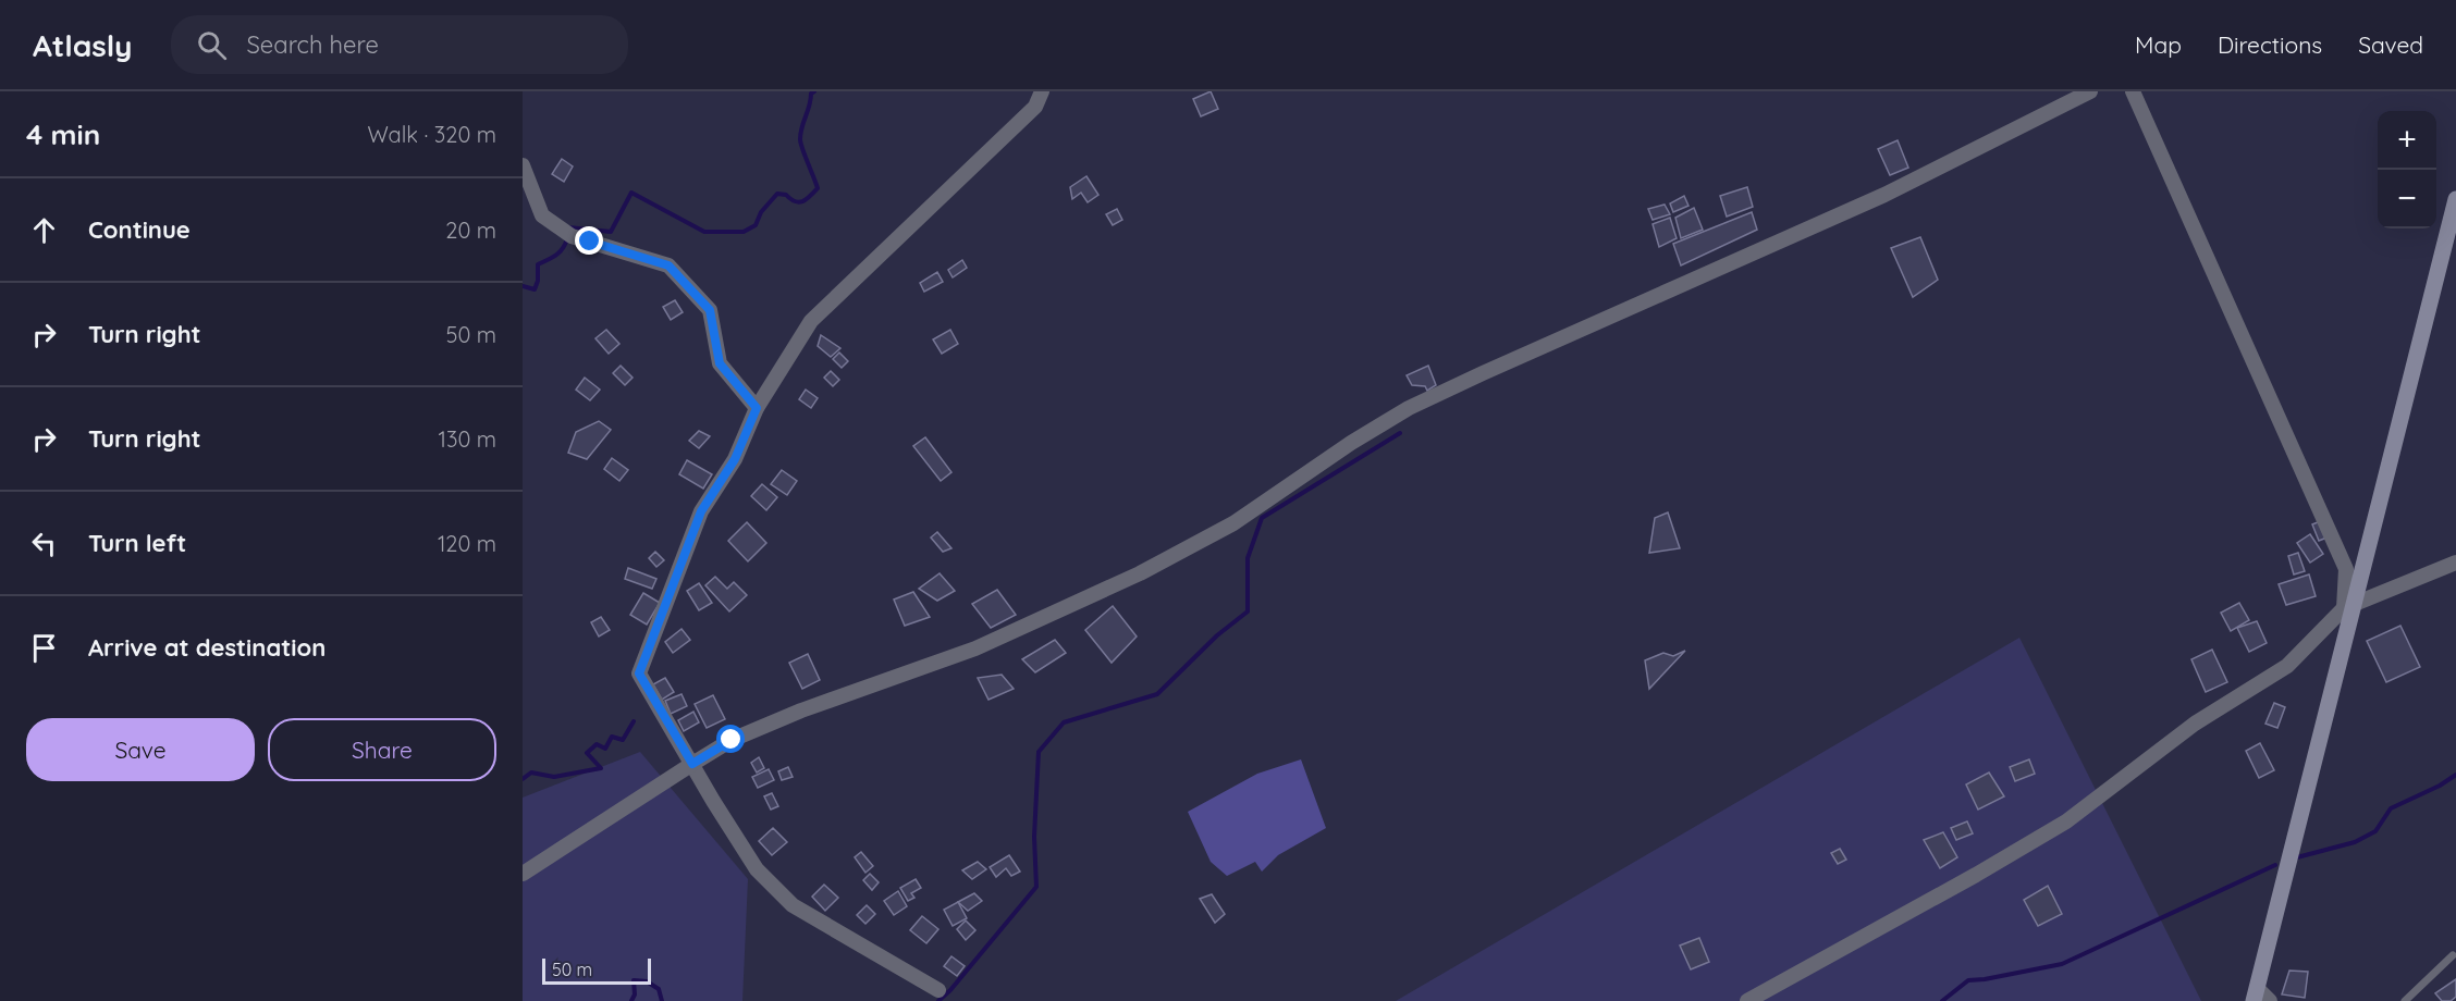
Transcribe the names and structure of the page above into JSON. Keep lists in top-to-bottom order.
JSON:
{
  "scale_bar": "50 m",
  "page": {
    "header": "Atlasly",
    "search": "Search here",
    "nav": ["Map", "Directions", "Saved"],
    "heading": ["4 min", "Walk · 320 m"],
    "map_buttons": ["+", "−"],
    "list": [
      ["Continue", "20 m"],
      ["Turn right", "50 m"],
      ["Turn right", "130 m"],
      ["Turn left", "120 m"],
      "Arrive at destination"
    ],
    "buttons": ["Save", "Share"],
    "scale": "50 m"
  }
}
